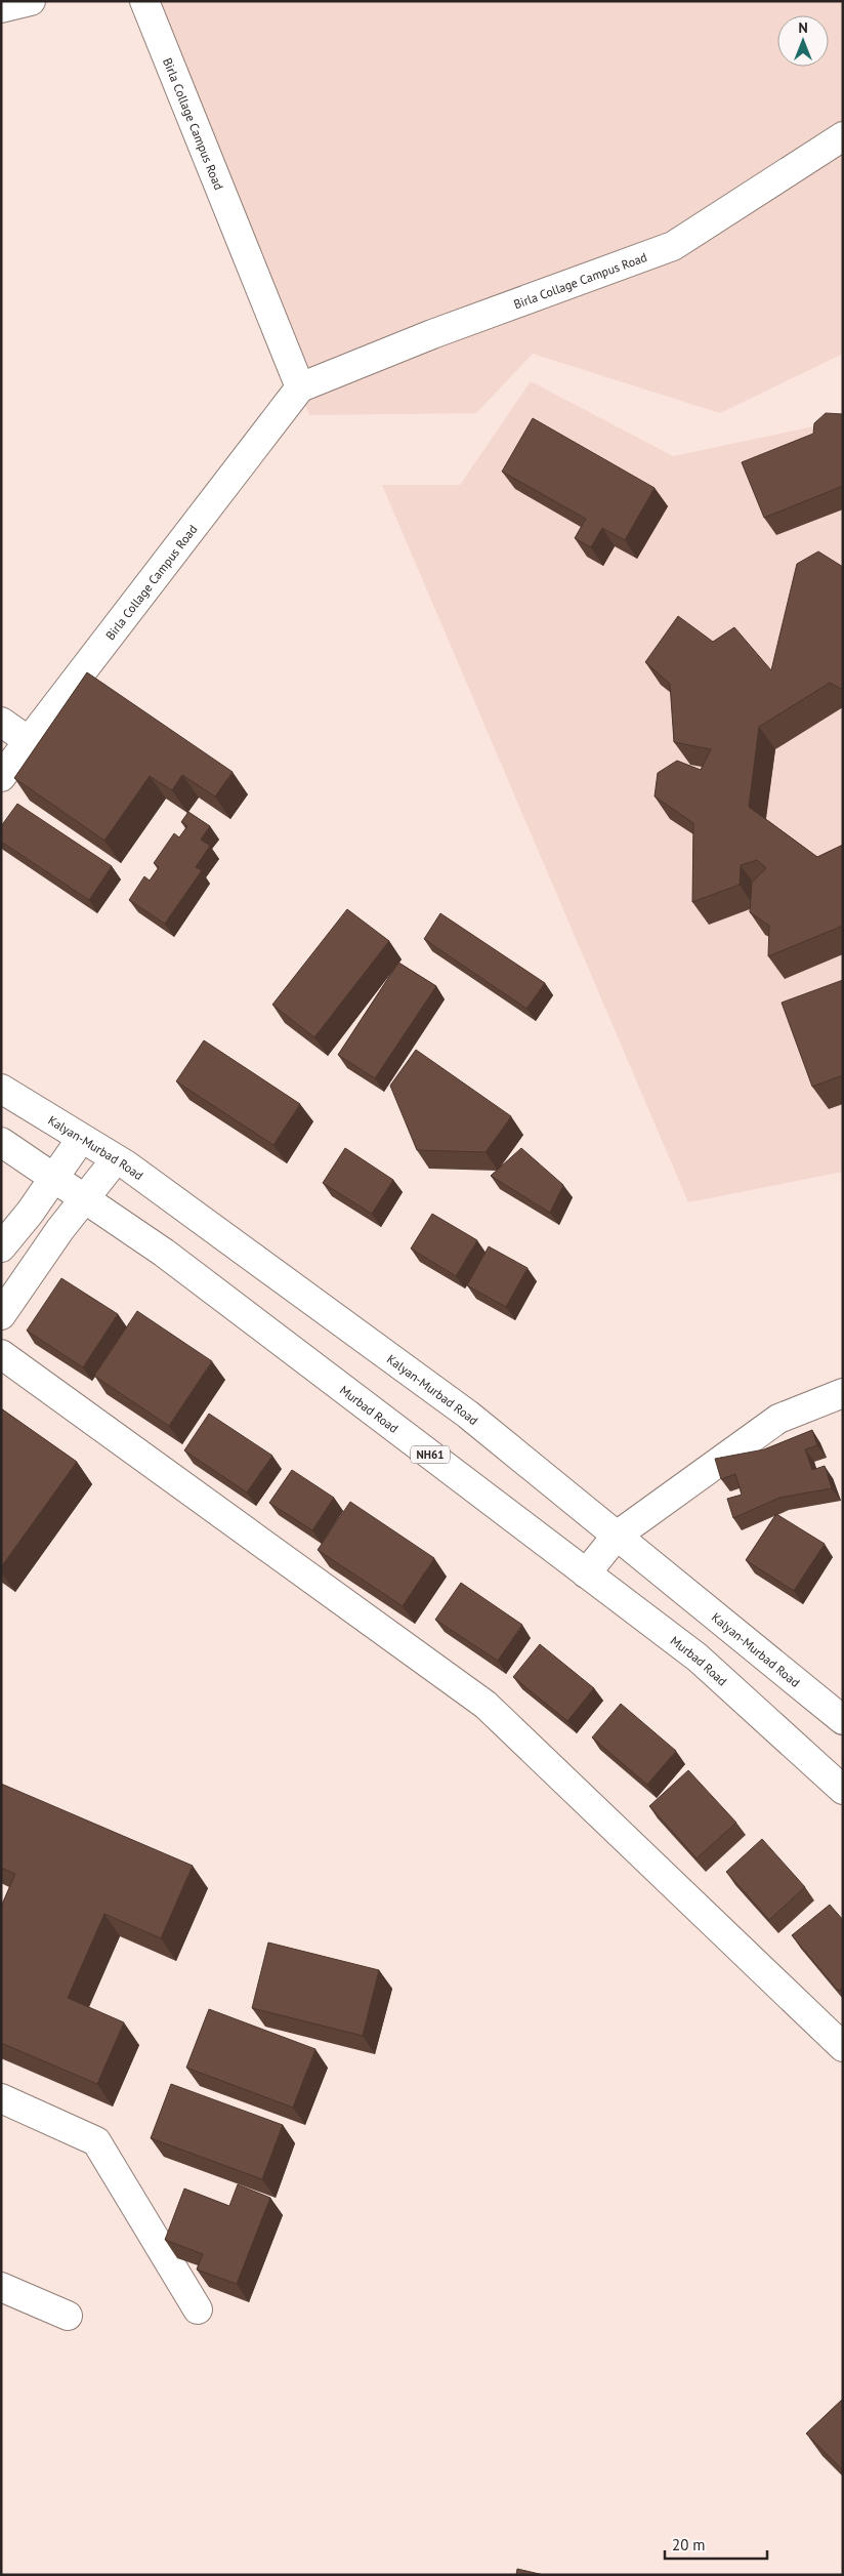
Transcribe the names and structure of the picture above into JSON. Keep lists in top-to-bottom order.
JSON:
{
  "streets": {
    "main road": [
      "Birla Collage Campus Road",
      "Kalyan-Murbad Road",
      "Murbad Road",
      "NH61"
    ]
  },
  "scale_bar": "20 m",
  "north": "top"
}
